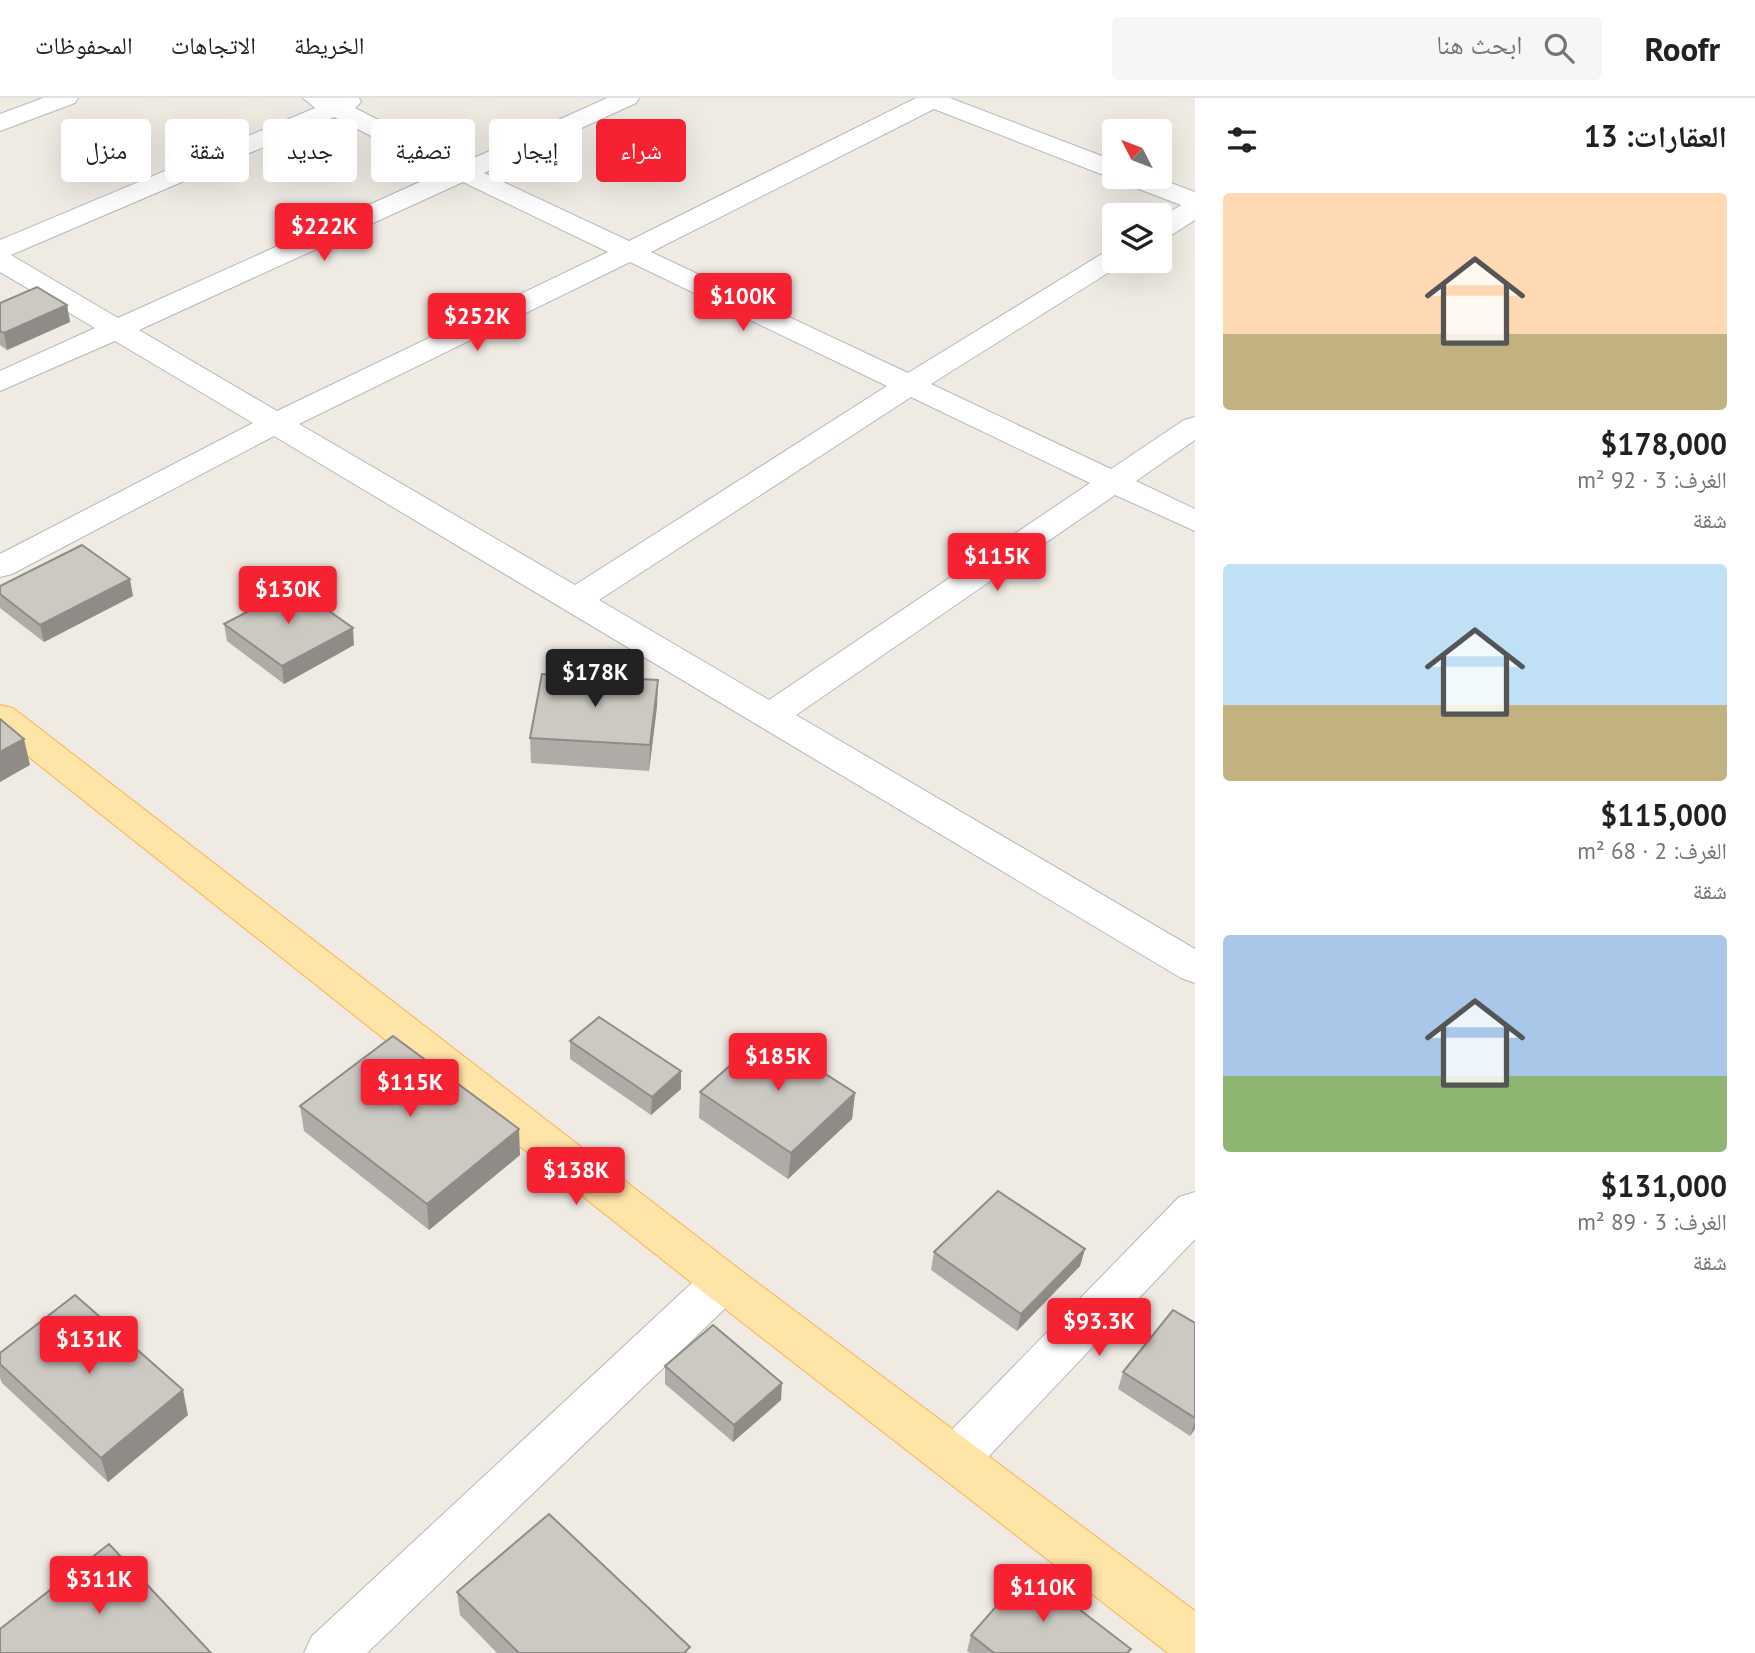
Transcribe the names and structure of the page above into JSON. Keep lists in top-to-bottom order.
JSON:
{
  "north": "top left",
  "page": {
    "header": "Roofr",
    "search": "ابحث هنا",
    "nav": ["الخريطة", "الاتجاهات", "المحفوظات"],
    "heading": "العقارات: 13",
    "chip": [
      "شراء",
      "إيجار",
      "تصفية",
      "جديد",
      "شقة",
      "منزل"
    ],
    "list": [
      {
        "name": "$178,000",
        "note": "الغرف: 3 · 92 m² · شقة"
      },
      {
        "name": "$115,000",
        "note": "الغرف: 2 · 68 m² · شقة"
      },
      {
        "name": "$131,000",
        "note": "الغرف: 3 · 89 m² · شقة"
      }
    ],
    "price": [
      "$222K",
      "$100K",
      "$252K",
      "$115K",
      "$130K",
      "$178K",
      "$185K",
      "$115K",
      "$138K",
      "$93.3K",
      "$131K",
      "$311K",
      "$110K"
    ]
  }
}
